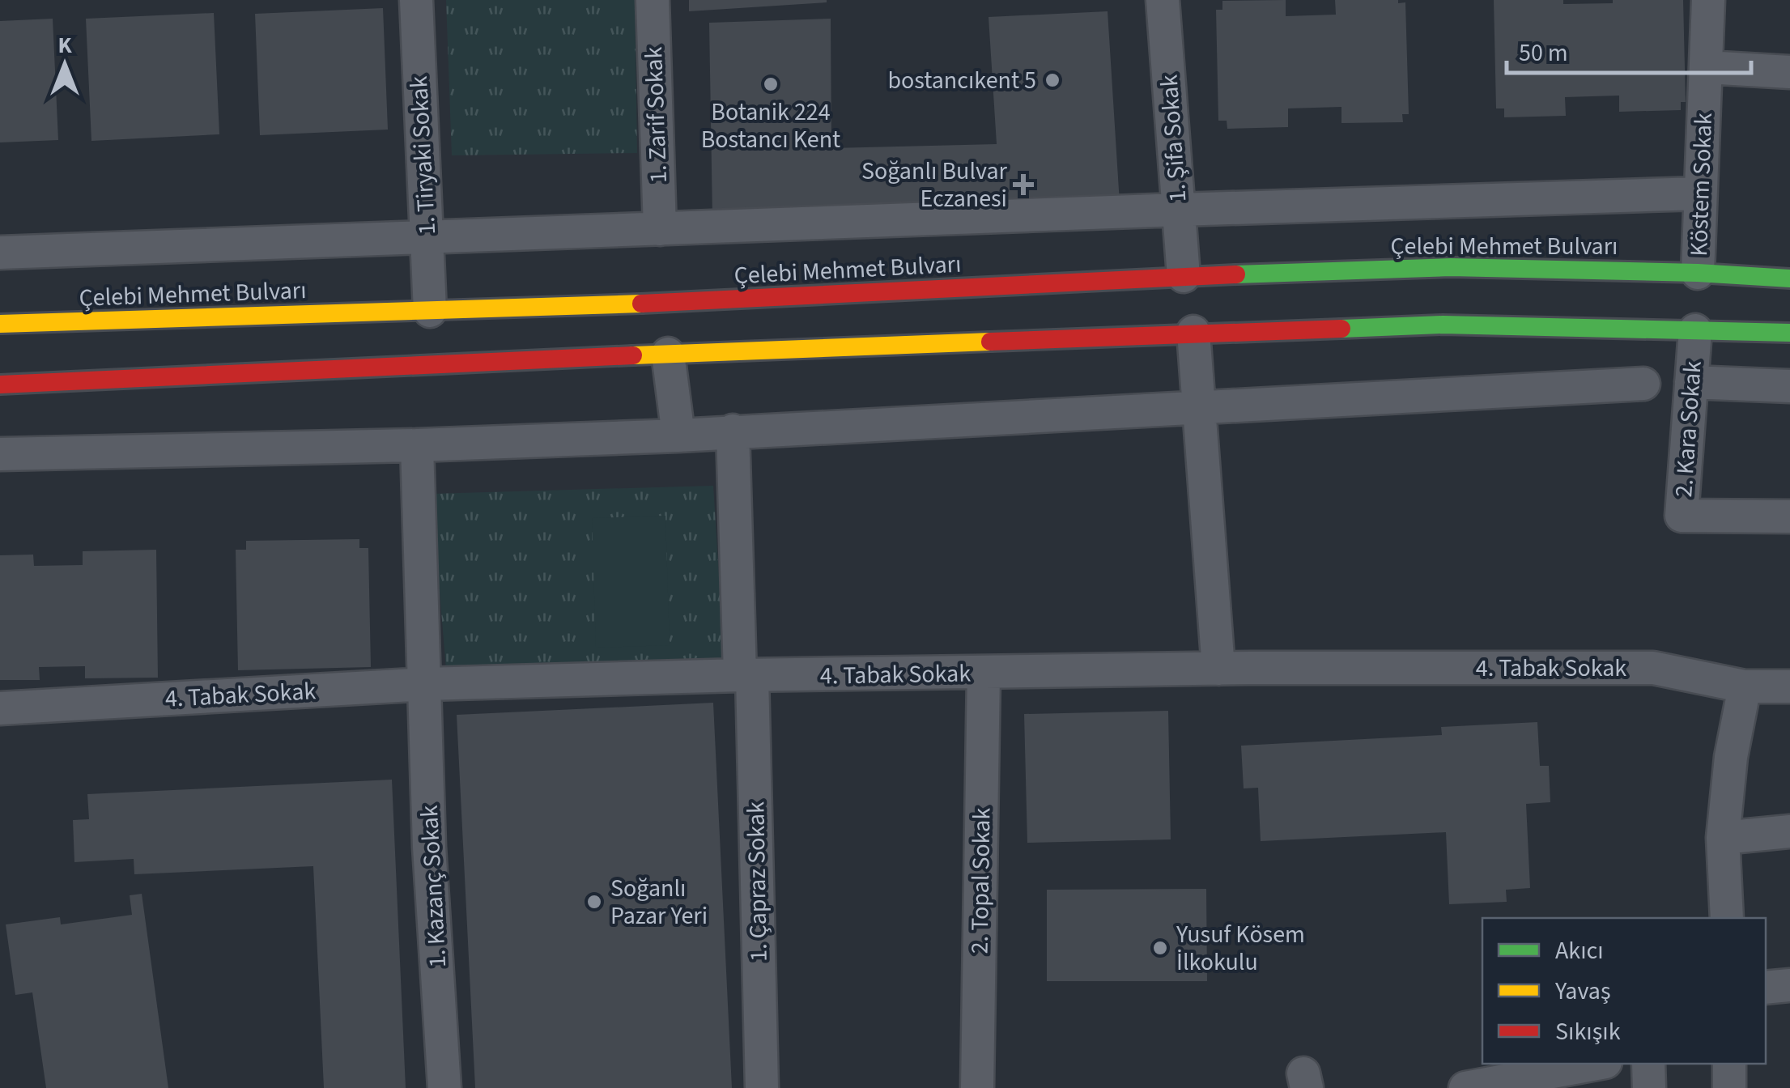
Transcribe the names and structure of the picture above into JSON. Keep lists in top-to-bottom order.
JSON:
{
  "streets": {
    "main road": ["Çelebi Mehmet Bulvarı"],
    "street": [
      "1. Zarif Sokak",
      "1. Şifa Sokak",
      "1. Tiryaki Sokak",
      "Köstem Sokak",
      "2. Kara Sokak",
      "4. Tabak Sokak",
      "2. Topal Sokak",
      "1. Çapraz Sokak",
      "1. Kazanç Sokak"
    ]
  },
  "crossings": [
    ["1. Şifa Sokak", "Çelebi Mehmet Bulvarı"],
    ["1. Tiryaki Sokak", "Çelebi Mehmet Bulvarı"],
    ["Köstem Sokak", "Çelebi Mehmet Bulvarı"],
    ["4. Tabak Sokak", "2. Topal Sokak"],
    ["4. Tabak Sokak", "1. Çapraz Sokak"],
    ["4. Tabak Sokak", "1. Kazanç Sokak"]
  ],
  "places": {
    "other": [
      "bostancıkent 5",
      "Botanik 224 Bostancı Kent",
      "Soğanlı Pazar Yeri",
      "Yusuf Kösem İlkokulu"
    ],
    "health": ["Soğanlı Bulvar Eczanesi"]
  },
  "legend": ["Akıcı", "Yavaş", "Sıkışık"],
  "scale_bar": "50 m",
  "north": "top"
}
